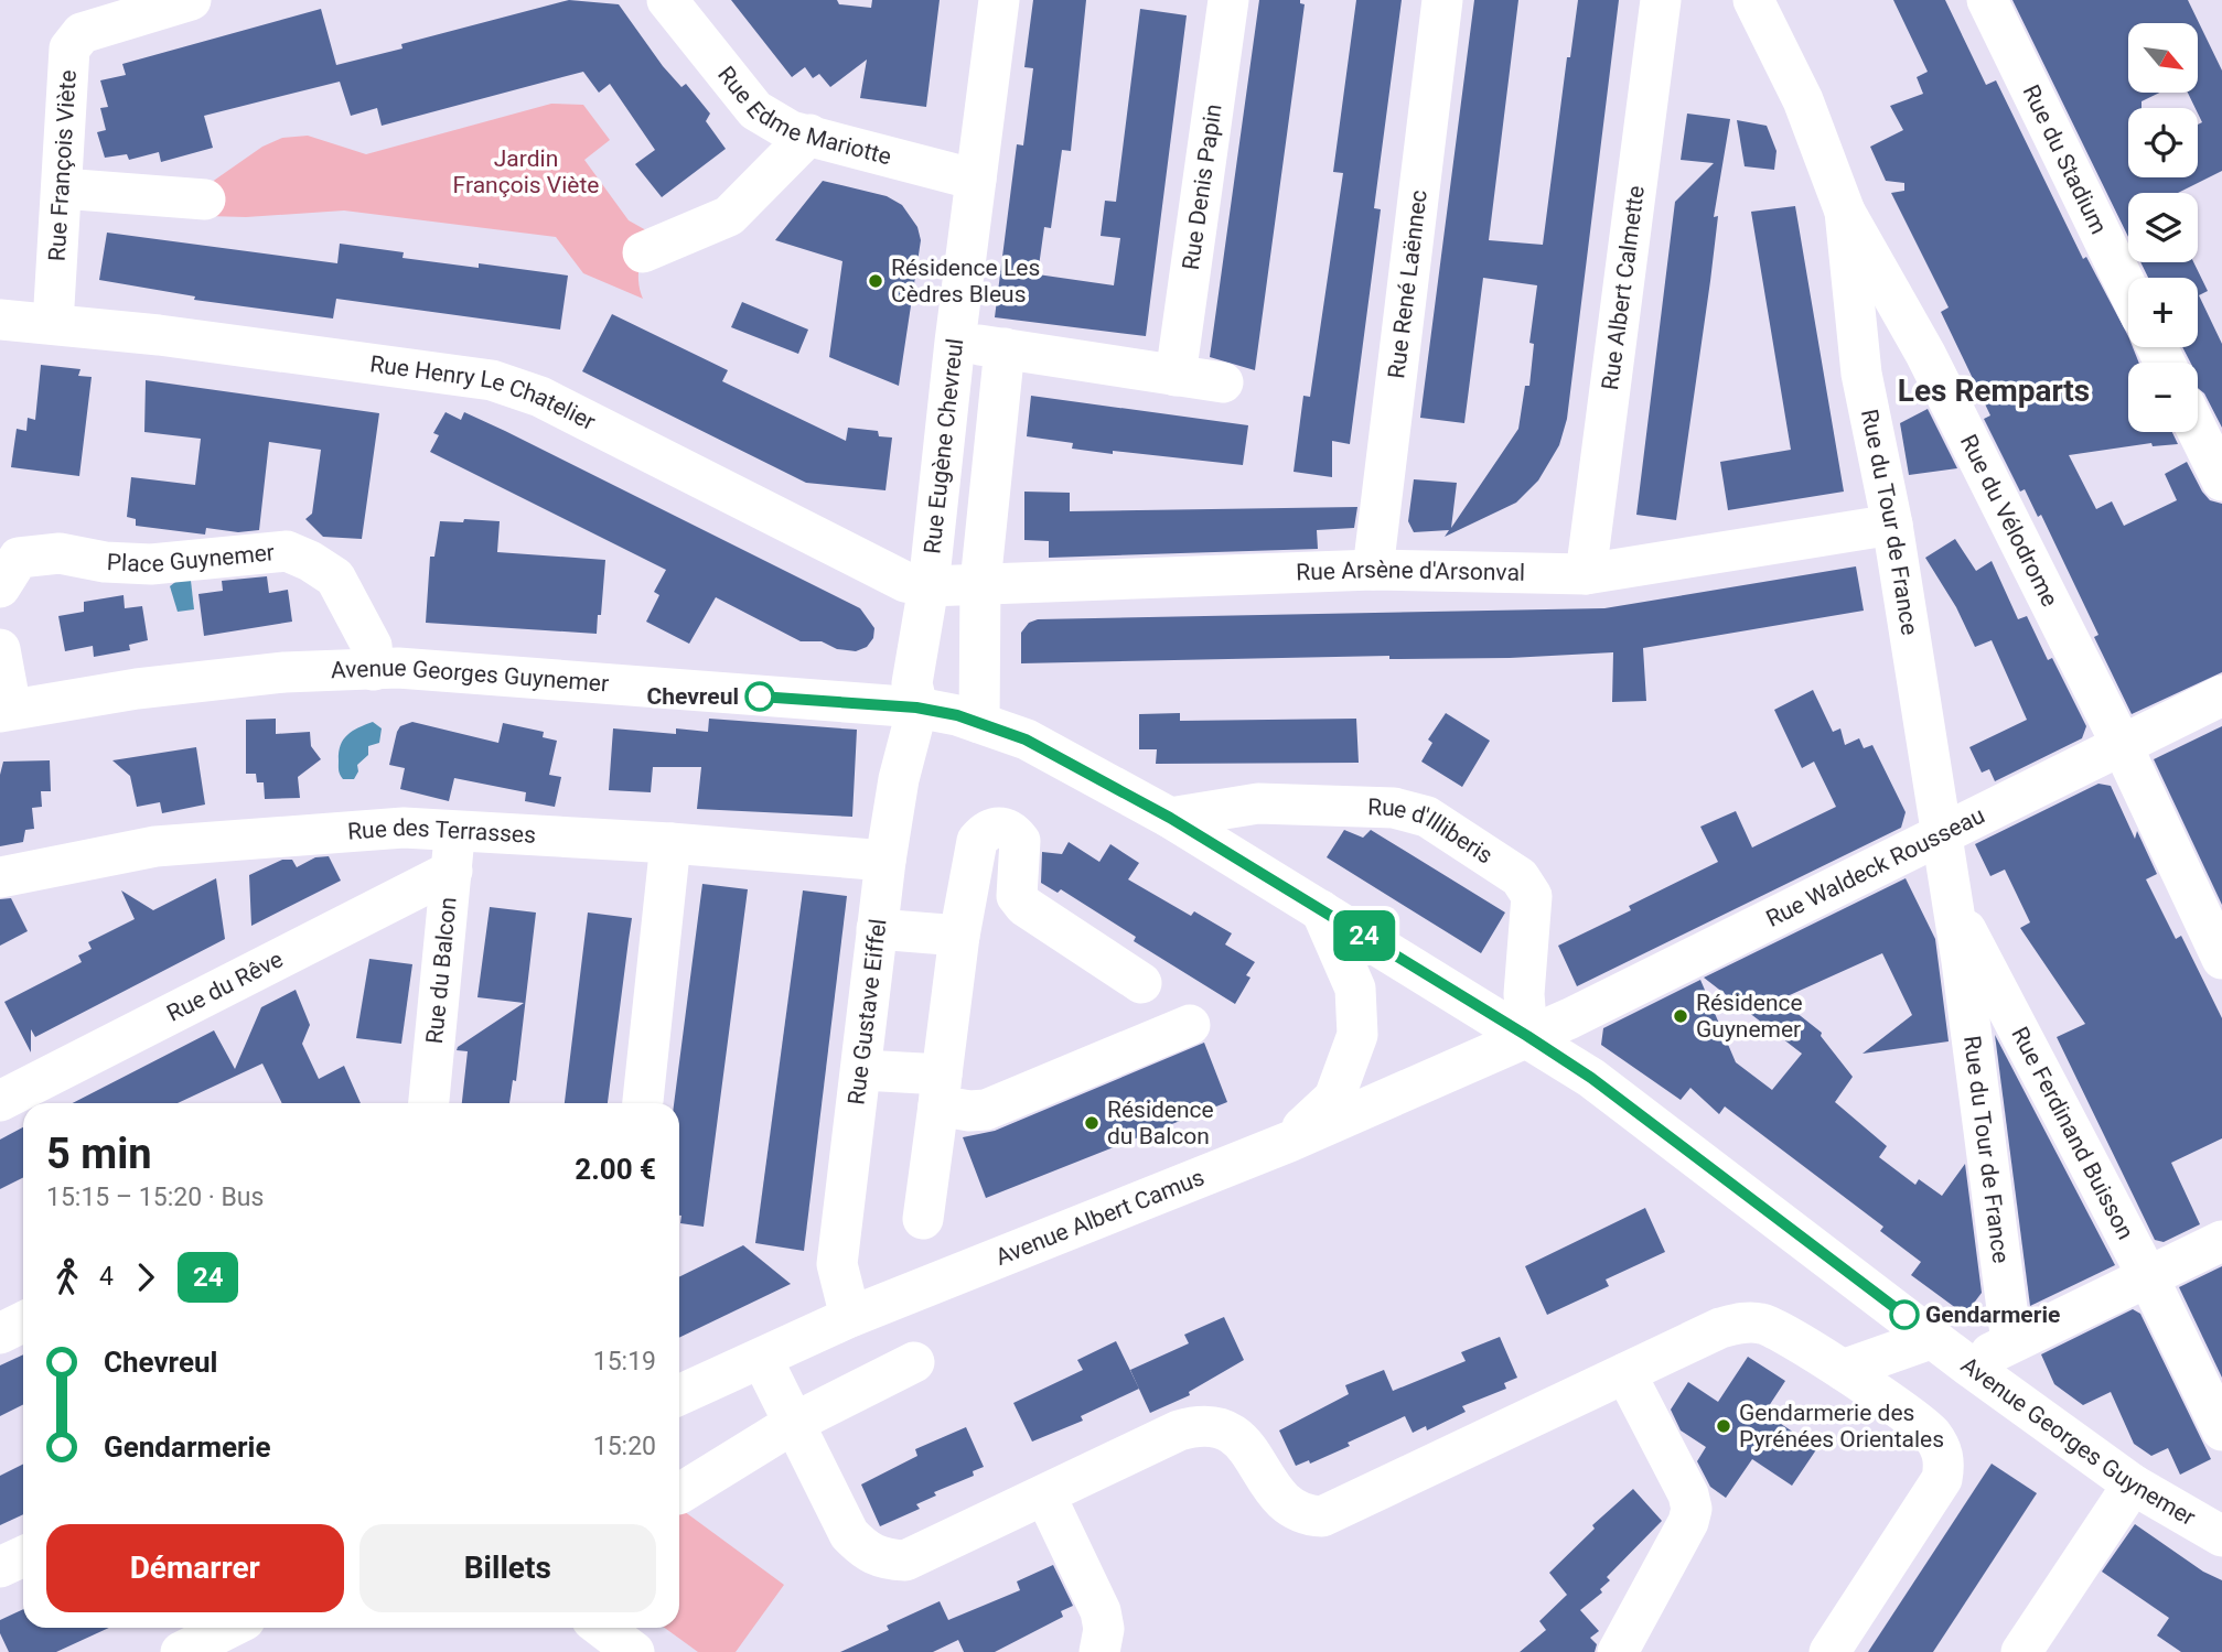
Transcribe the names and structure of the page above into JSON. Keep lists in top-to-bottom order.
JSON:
{
  "streets": {
    "street": [
      "Rue Edme Mariotte",
      "Rue du Stadium",
      "Rue François Viète",
      "Rue Denis Papin",
      "Rue René Laënnec",
      "Rue Albert Calmette",
      "Rue Henry Le Chatelier",
      "Rue Eugène Chevreul",
      "Rue du Vélodrome",
      "Rue du Tour de France",
      "Place Guynemer",
      "Rue Arsène d'Arsonval",
      "Avenue Georges Guynemer",
      "Rue des Terrasses",
      "Rue d'Illiberis",
      "Rue Waldeck Rousseau",
      "Rue du Balcon",
      "Rue du Rêve",
      "Rue Gustave Eiffel",
      "Rue Ferdinand Buisson",
      "Avenue Albert Camus"
    ]
  },
  "crossings": [
    ["Rue Edme Mariotte", "Rue Eugène Chevreul"],
    ["Rue François Viète", "Rue Henry Le Chatelier"],
    ["Rue René Laënnec", "Rue Arsène d'Arsonval"],
    ["Rue Albert Calmette", "Rue Arsène d'Arsonval"],
    ["Rue Henry Le Chatelier", "Rue Eugène Chevreul"],
    ["Rue Henry Le Chatelier", "Rue Arsène d'Arsonval"],
    ["Rue Eugène Chevreul", "Rue Arsène d'Arsonval"],
    ["Rue Eugène Chevreul", "Avenue Georges Guynemer"],
    ["Rue Eugène Chevreul", "Rue Gustave Eiffel"],
    ["Rue du Vélodrome", "Rue du Tour de France"],
    ["Rue du Vélodrome", "Rue Waldeck Rousseau"],
    ["Rue du Tour de France", "Rue Arsène d'Arsonval"],
    ["Rue du Tour de France", "Rue Waldeck Rousseau"],
    ["Rue du Tour de France", "Rue Ferdinand Buisson"],
    ["Place Guynemer", "Avenue Georges Guynemer"],
    ["Avenue Georges Guynemer", "Rue d'Illiberis"],
    ["Avenue Georges Guynemer", "Rue Waldeck Rousseau"],
    ["Avenue Georges Guynemer", "Rue Gustave Eiffel"],
    ["Avenue Georges Guynemer", "Avenue Albert Camus"],
    ["Rue des Terrasses", "Rue du Balcon"],
    ["Rue des Terrasses", "Rue du Rêve"],
    ["Rue des Terrasses", "Rue Gustave Eiffel"],
    ["Rue d'Illiberis", "Rue Waldeck Rousseau"],
    ["Rue d'Illiberis", "Avenue Albert Camus"],
    ["Rue Waldeck Rousseau", "Rue Ferdinand Buisson"],
    ["Rue Waldeck Rousseau", "Avenue Albert Camus"],
    ["Rue du Balcon", "Rue du Rêve"],
    ["Rue Gustave Eiffel", "Avenue Albert Camus"]
  ],
  "districts": ["Les Remparts"],
  "parks": ["Jardin François Viète"],
  "places": [
    "Résidence Les Cèdres Bleus",
    "Chevreul",
    "Résidence Guynemer",
    "Résidence du Balcon",
    "Gendarmerie",
    "Gendarmerie des Pyrénées Orientales"
  ],
  "lines": ["bus line 24"],
  "north": "bottom right",
  "page": {
    "on_map": "24",
    "map_buttons": ["+", "−"],
    "heading": ["5 min", "15:15 – 15:20 · Bus", "2.00 €"],
    "legs": ["4", "24"],
    "list": [
      {
        "name": "Chevreul",
        "value": "15:19"
      },
      {
        "name": "Gendarmerie",
        "value": "15:20"
      }
    ],
    "buttons": ["Démarrer", "Billets"]
  }
}
